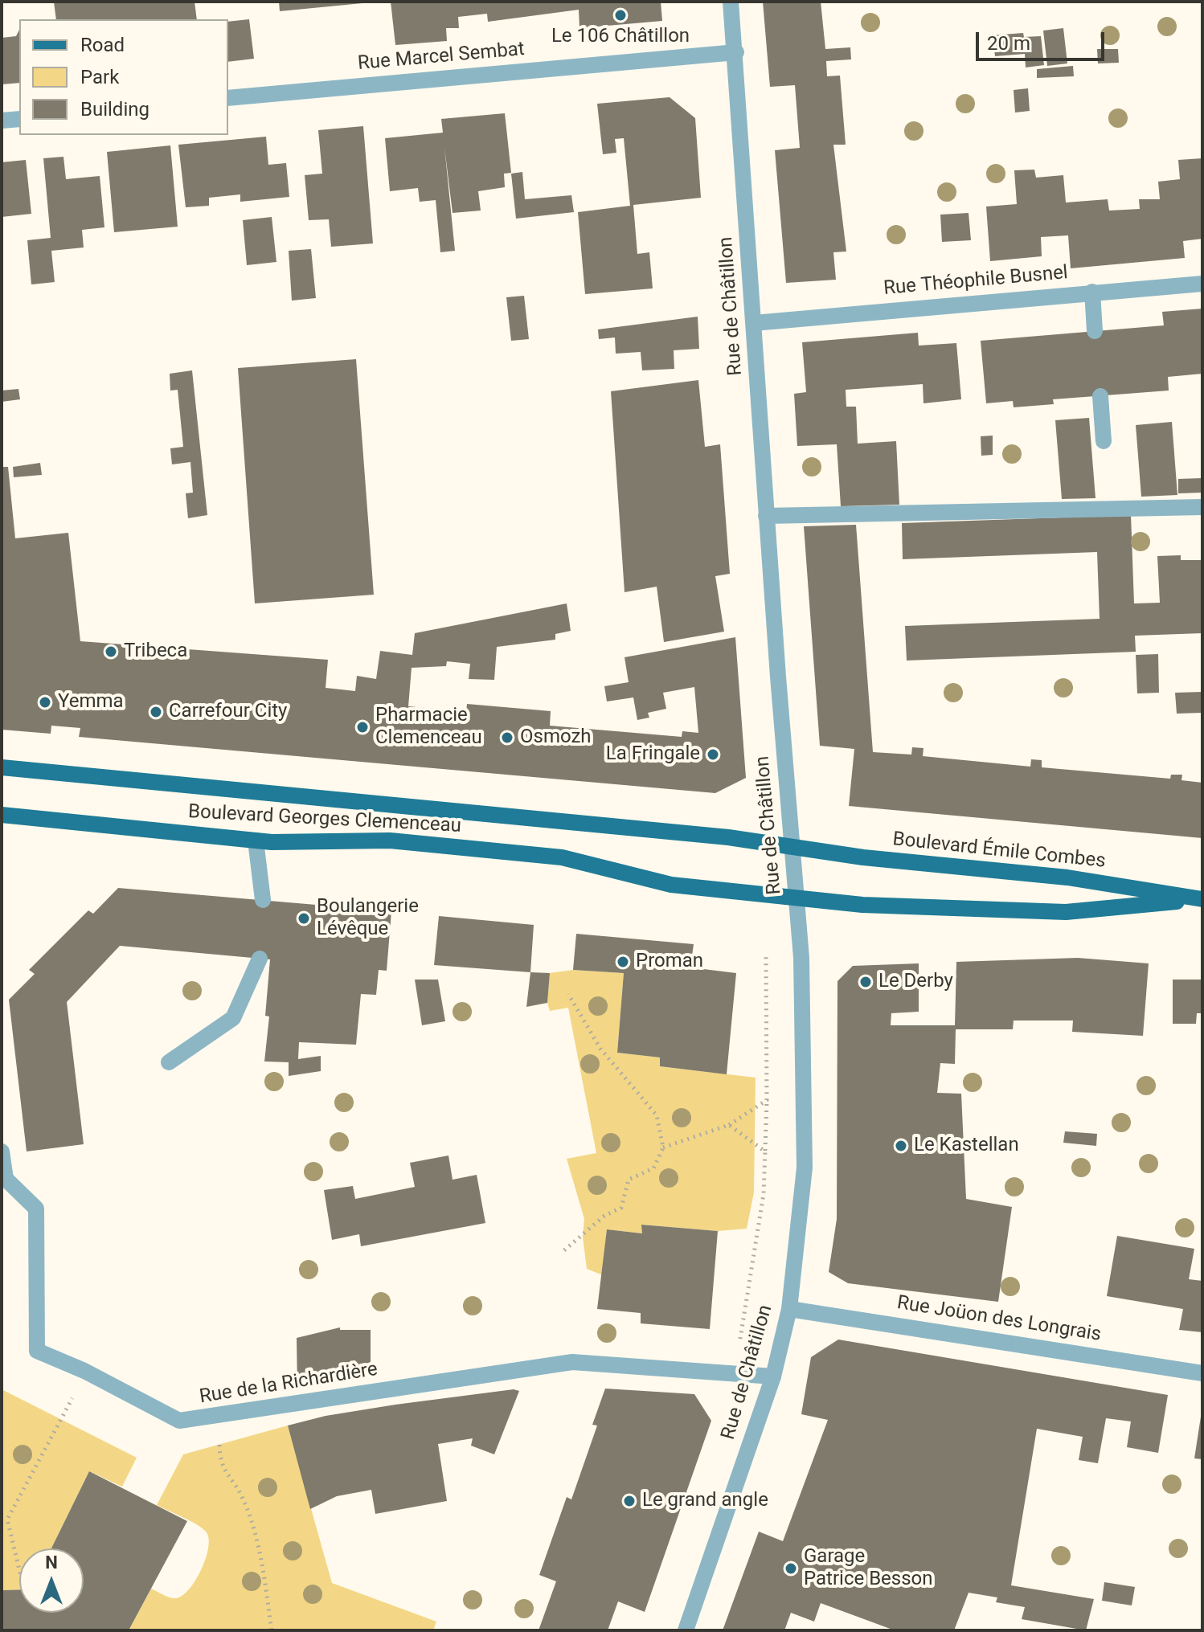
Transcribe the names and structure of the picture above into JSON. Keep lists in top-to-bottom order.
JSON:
{
  "streets": {
    "main road": ["Boulevard Georges Clemenceau", "Boulevard Émile Combes"],
    "street": [
      "Rue Marcel Sembat",
      "Rue Théophile Busnel",
      "Rue de Châtillon",
      "Rue Joüon des Longrais",
      "Rue de la Richardière"
    ]
  },
  "crossings": [
    ["Rue Marcel Sembat", "Rue de Châtillon"],
    ["Rue Théophile Busnel", "Rue de Châtillon"],
    ["Rue de Châtillon", "Boulevard Georges Clemenceau"],
    ["Rue de Châtillon", "Boulevard Émile Combes"],
    ["Rue de Châtillon", "Rue Joüon des Longrais"],
    ["Rue de Châtillon", "Rue de la Richardière"],
    ["Boulevard Georges Clemenceau", "Boulevard Émile Combes"]
  ],
  "places": [
    "Le 106 Châtillon",
    "Tribeca",
    "Yemma",
    "Carrefour City",
    "Pharmacie Clemenceau",
    "Osmozh",
    "La Fringale",
    "Boulangerie Lévêque",
    "Proman",
    "Le Derby",
    "Le Kastellan",
    "Le grand angle",
    "Garage Patrice Besson"
  ],
  "legend": ["Road", "Park", "Building"],
  "scale_bar": "20 m",
  "north": "top"
}
